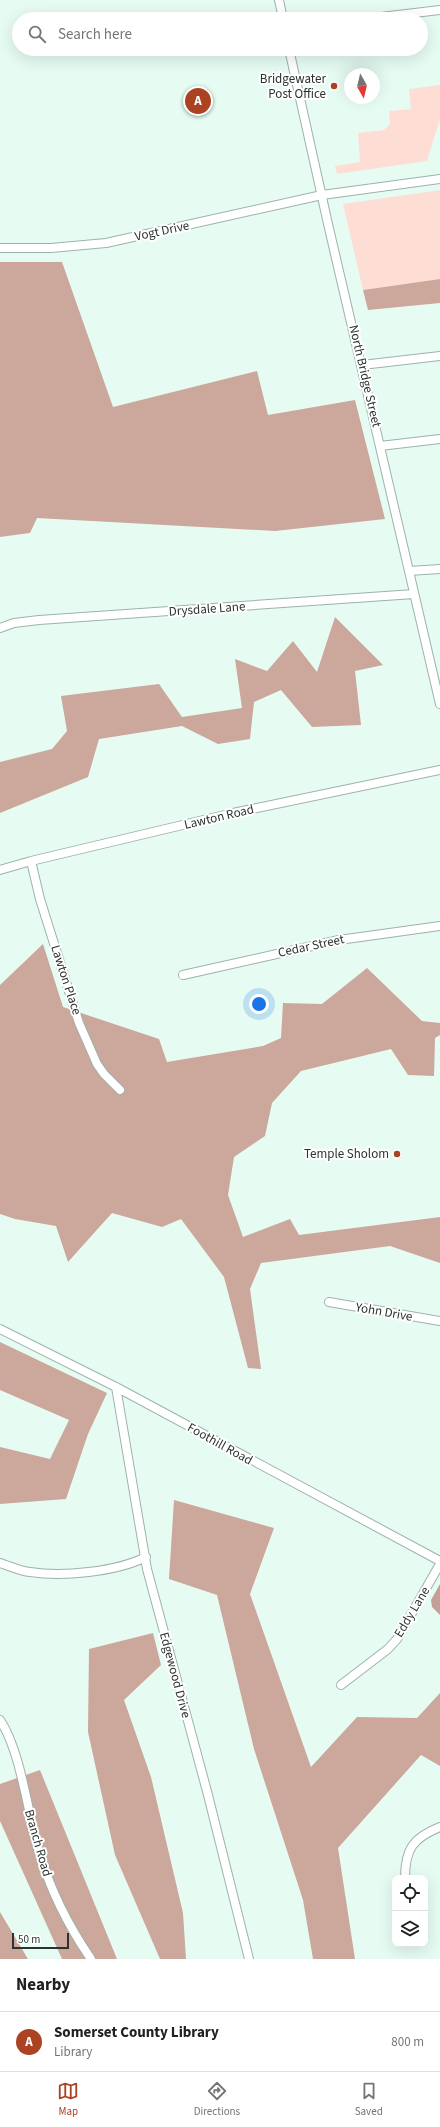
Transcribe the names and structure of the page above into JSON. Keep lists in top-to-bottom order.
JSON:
{
  "streets": {
    "street": [
      "Vogt Drive",
      "North Bridge Street",
      "Drysdale Lane",
      "Lawton Road",
      "Cedar Street",
      "Lawton Place",
      "Yohn Drive",
      "Foothill Road",
      "Eddy Lane",
      "Edgewood Drive",
      "Branch Road"
    ]
  },
  "crossings": [
    ["Vogt Drive", "North Bridge Street"],
    ["North Bridge Street", "Drysdale Lane"],
    ["Lawton Road", "Lawton Place"],
    ["Foothill Road", "Eddy Lane"],
    ["Foothill Road", "Edgewood Drive"]
  ],
  "places": ["Bridgewater Post Office", "Temple Sholom"],
  "scale_bar": "50 m",
  "north": "bottom",
  "page": {
    "search": "Search here",
    "pins": "A",
    "scale": "50 m",
    "heading": "Nearby",
    "list": [
      {
        "mark": "A",
        "name": "Somerset County Library",
        "note": "Library",
        "value": "800 m"
      }
    ],
    "nav": ["Map", "Directions", "Saved"]
  }
}
